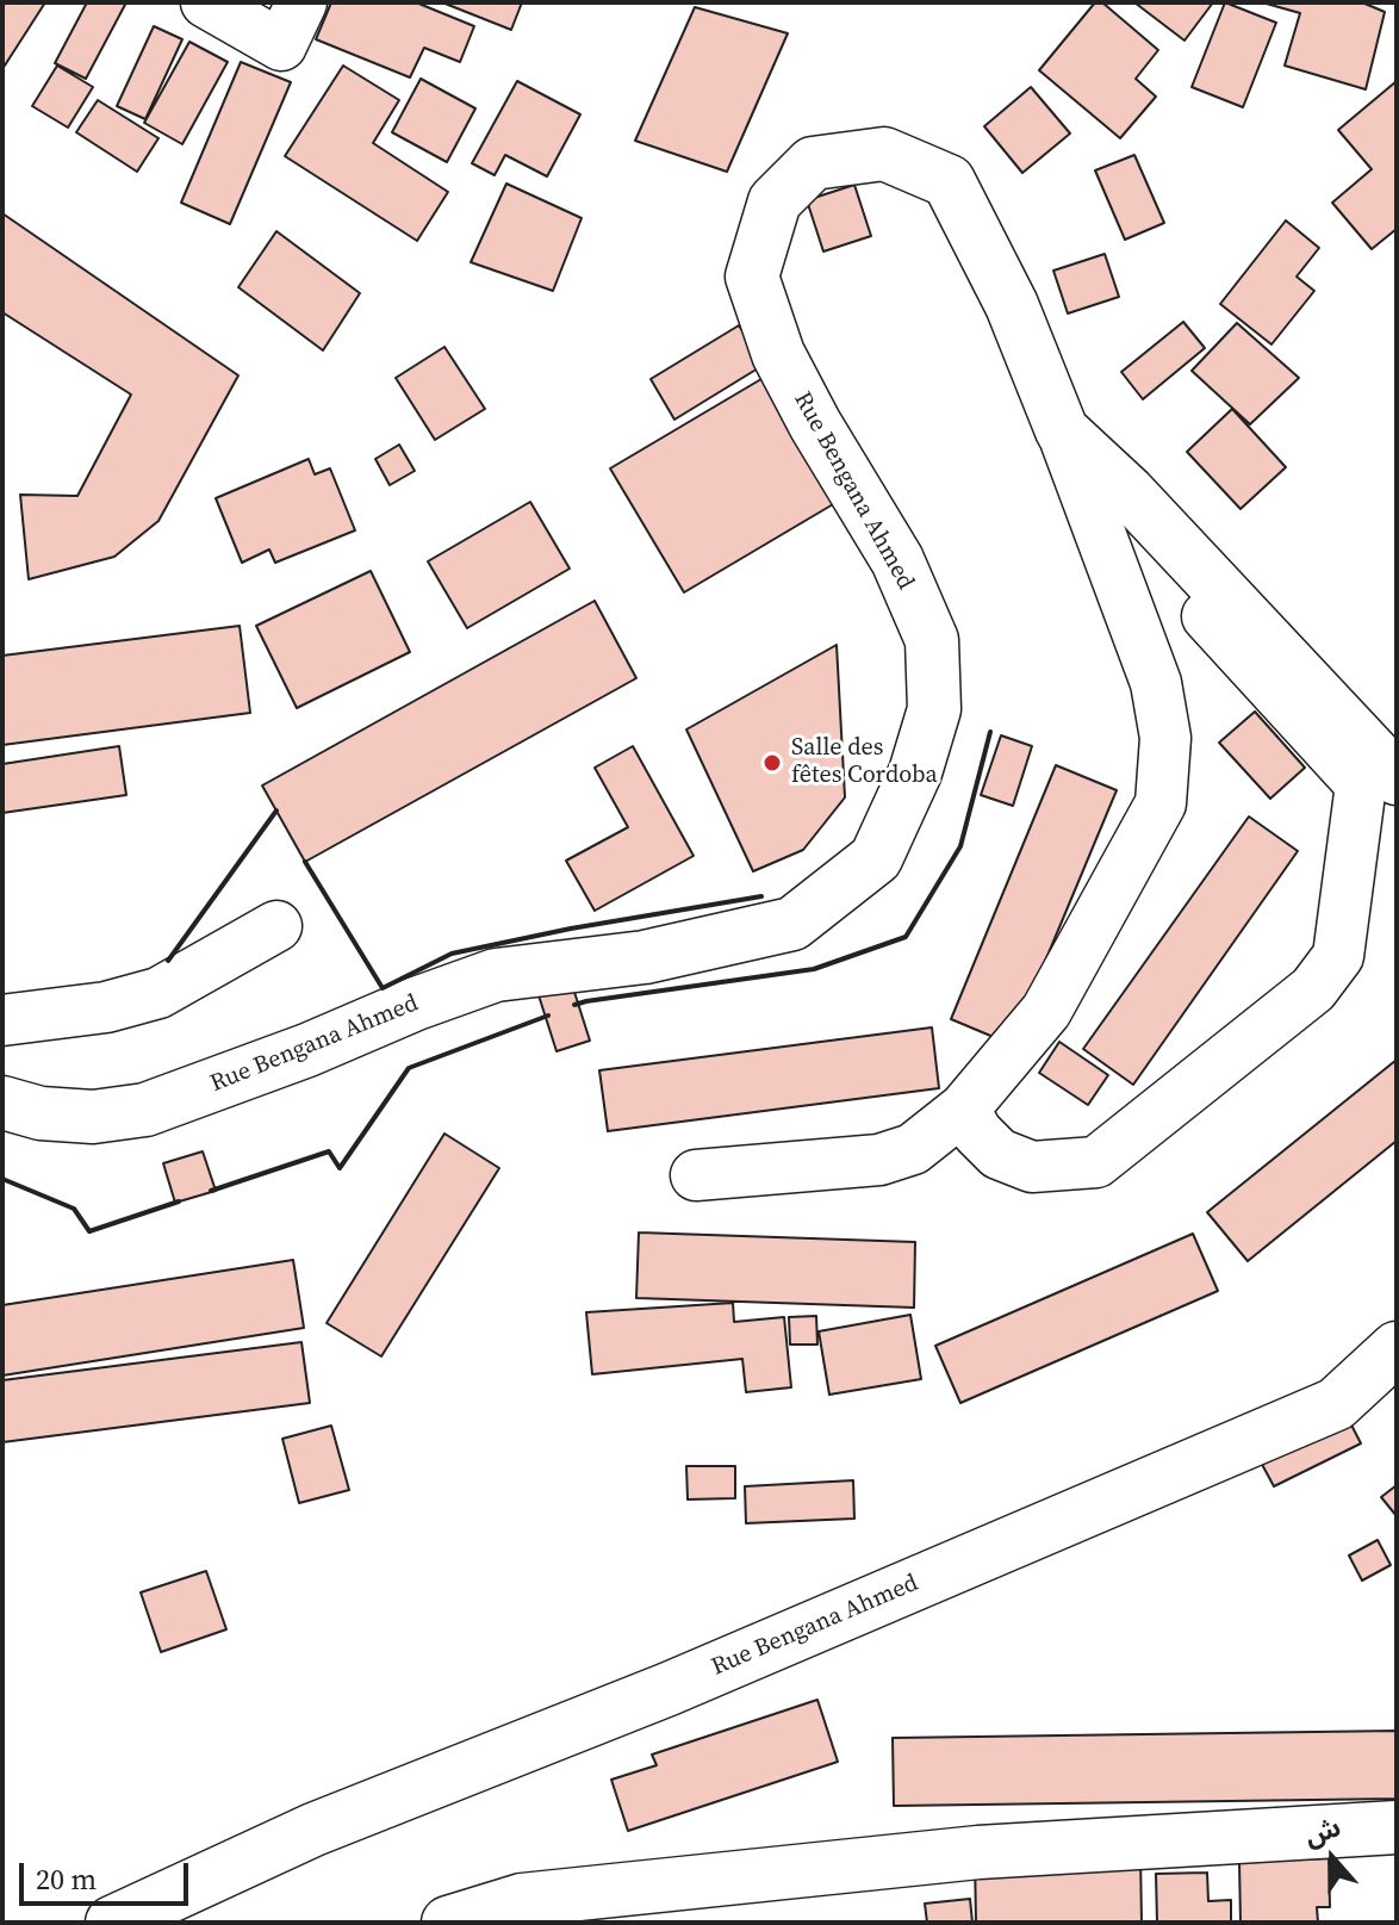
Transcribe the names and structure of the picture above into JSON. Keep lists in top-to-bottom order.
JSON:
{
  "streets": {
    "street": ["Rue Bengana Ahmed"]
  },
  "places": ["Salle des fêtes Cordoba"],
  "scale_bar": "20 m",
  "north": "top"
}
